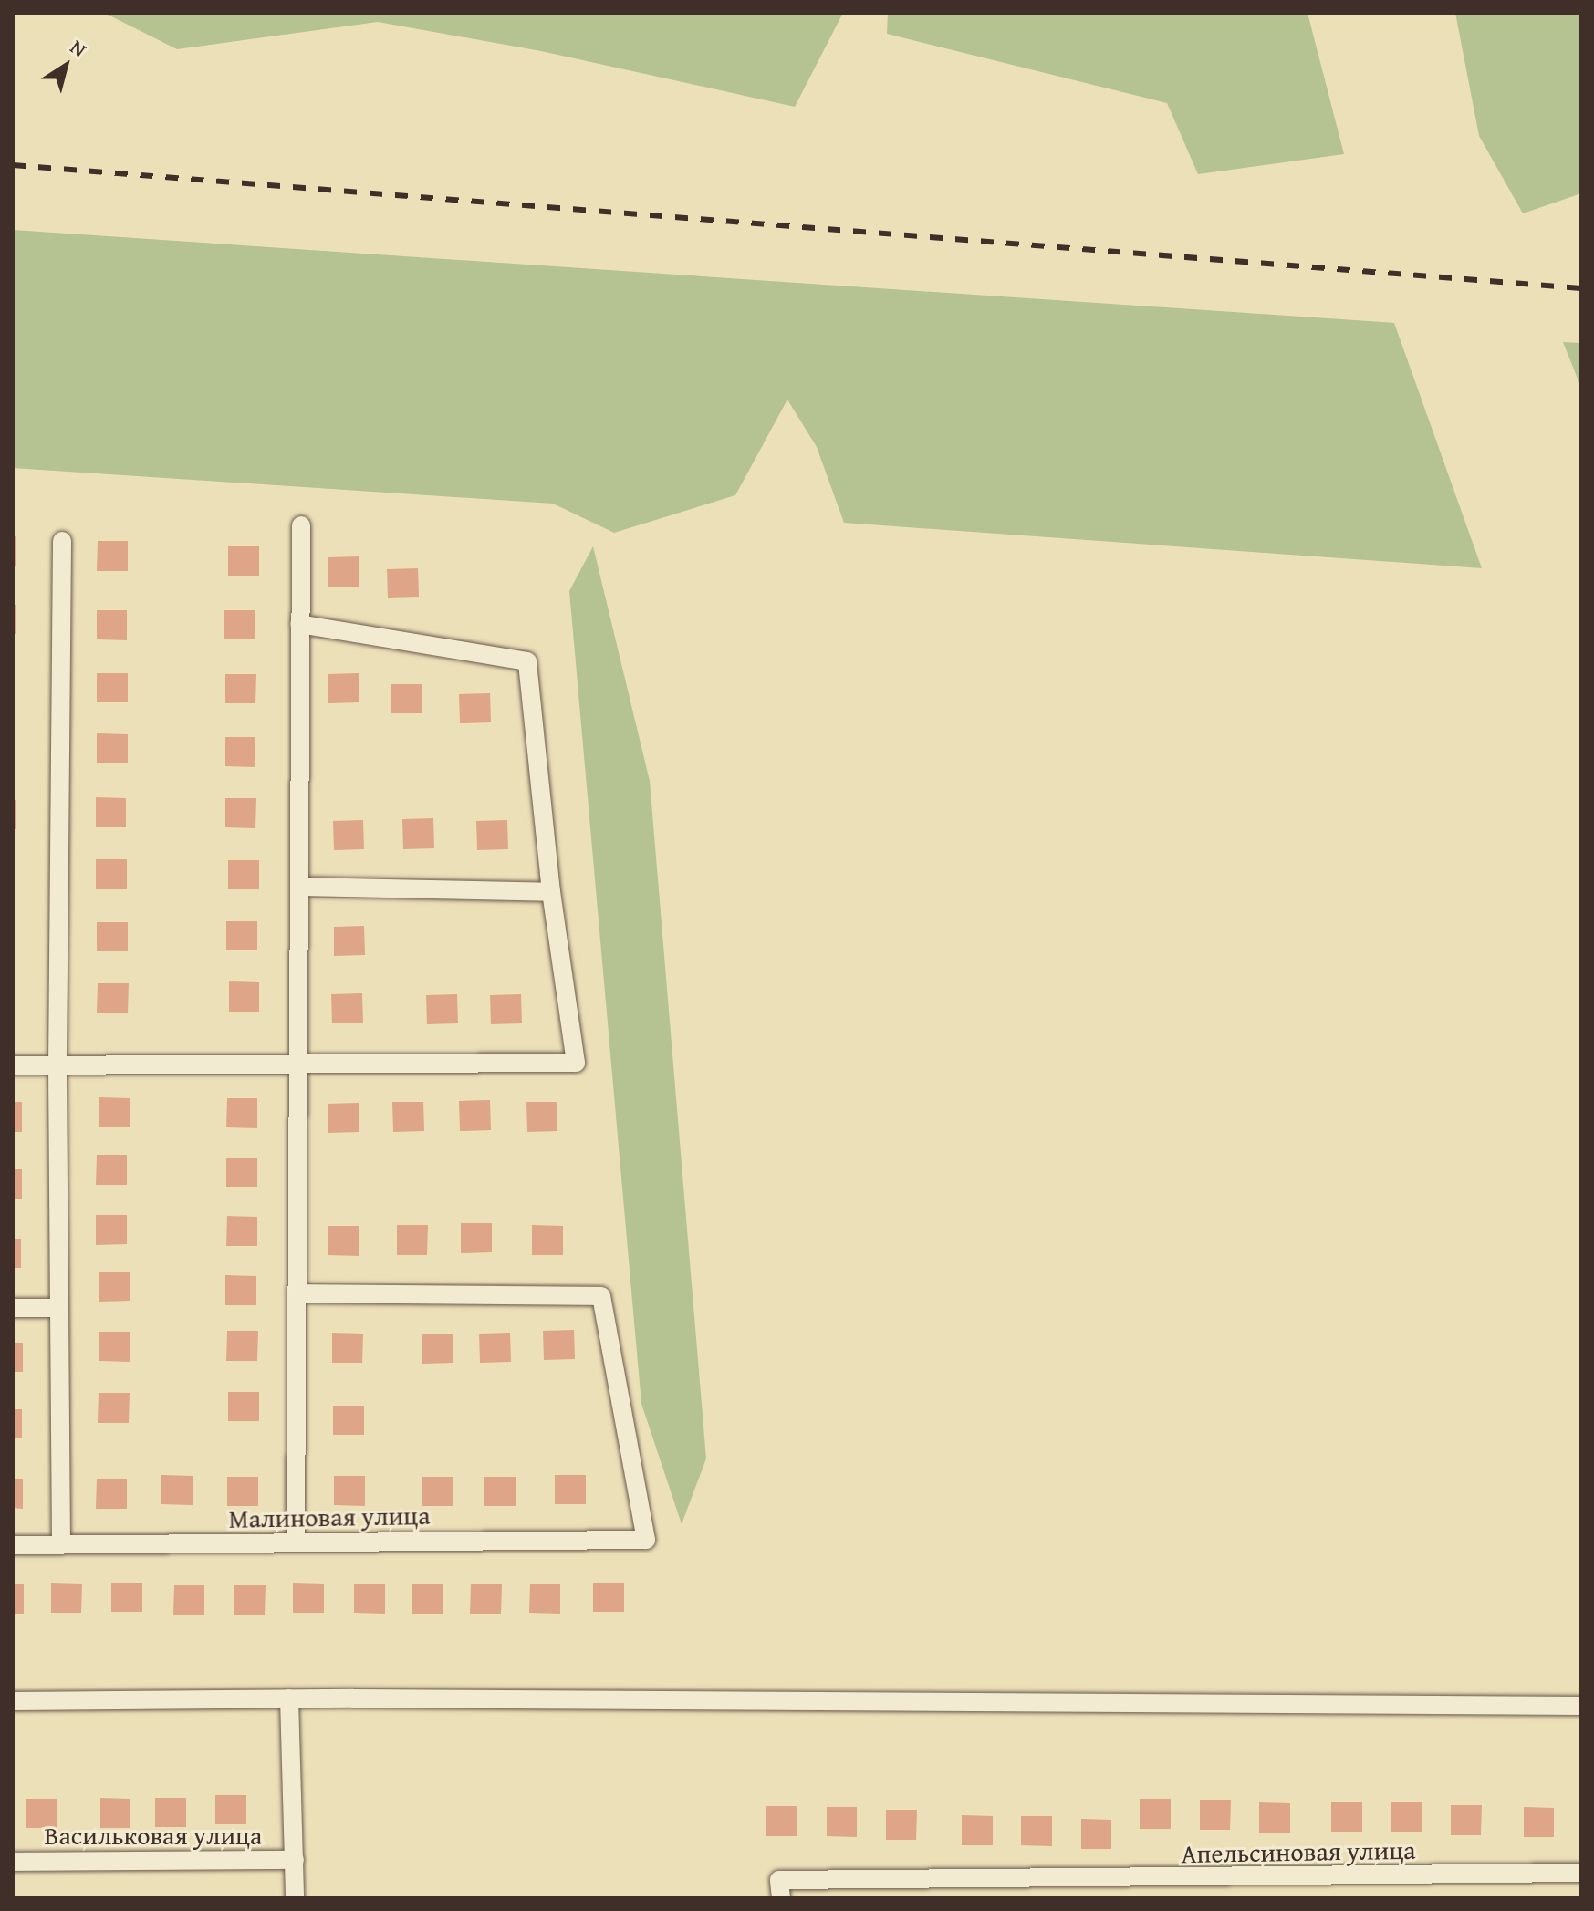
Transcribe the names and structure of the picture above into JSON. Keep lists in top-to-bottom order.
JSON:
{
  "streets": {
    "street": ["Малиновая улица", "Васильковая улица", "Апельсиновая улица"]
  },
  "north": "top right"
}
